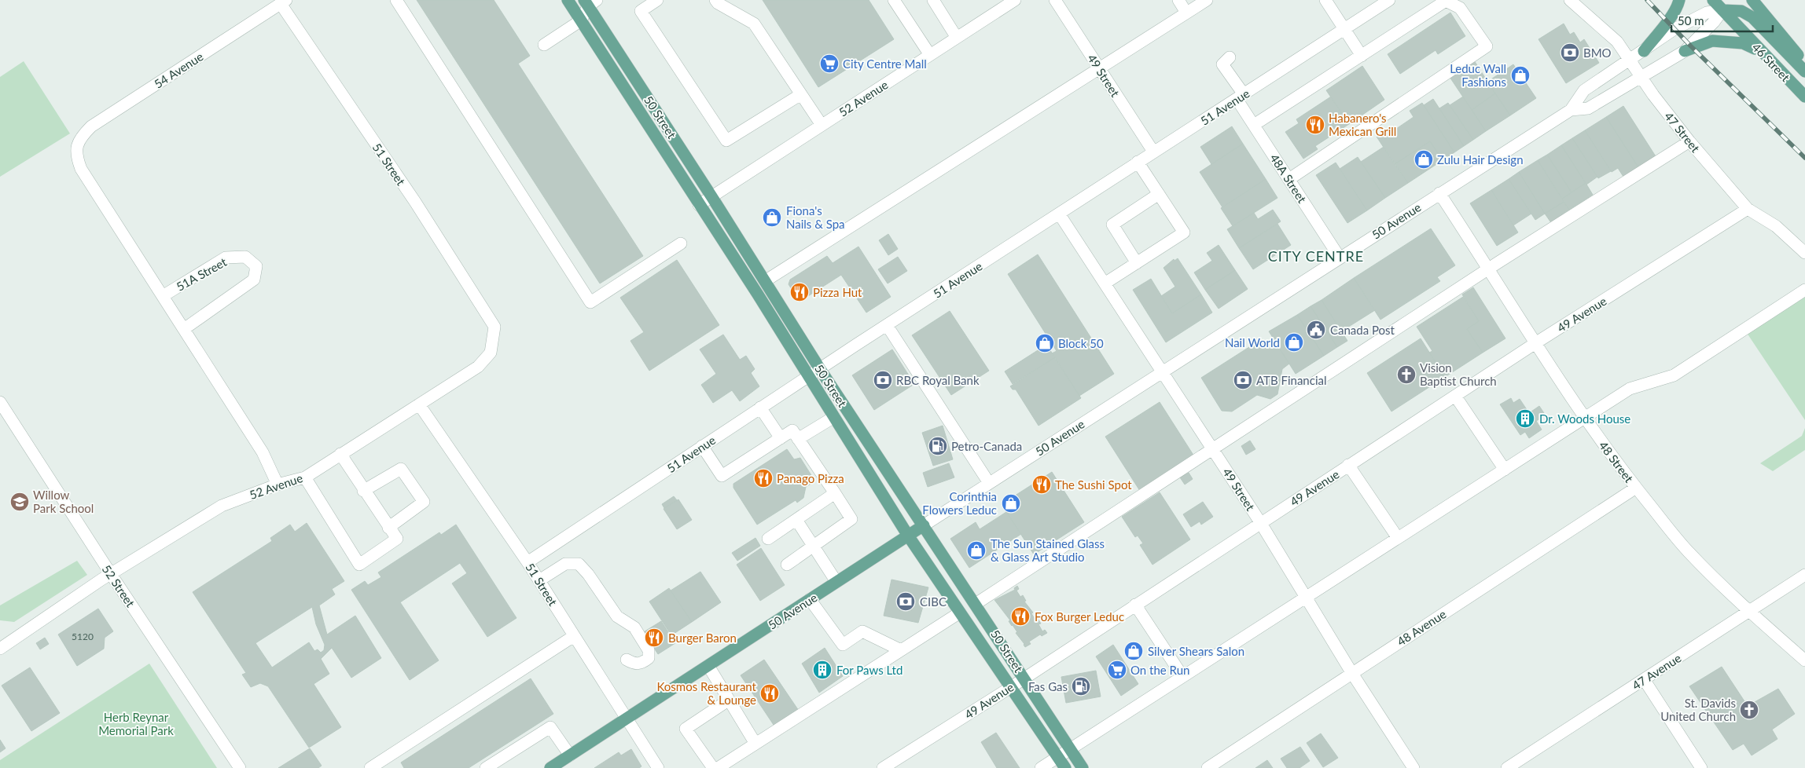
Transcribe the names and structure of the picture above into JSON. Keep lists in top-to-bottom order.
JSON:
{
  "streets": {
    "main road": ["46 Street", "50 Street", "50 Avenue"],
    "street": [
      "54 Avenue",
      "49 Street",
      "52 Avenue",
      "51 Avenue",
      "47 Street",
      "51 Street",
      "48A Street",
      "51A Street",
      "49 Avenue",
      "48 Street",
      "52 Street",
      "48 Avenue",
      "47 Avenue"
    ]
  },
  "crossings": [
    ["46 Street", "50 Avenue"],
    ["54 Avenue", "51 Street"],
    ["54 Avenue", "51A Street"],
    ["49 Street", "51 Avenue"],
    ["49 Street", "50 Avenue"],
    ["49 Street", "49 Avenue"],
    ["49 Street", "48 Avenue"],
    ["52 Avenue", "50 Street"],
    ["52 Avenue", "51 Street"],
    ["52 Avenue", "51A Street"],
    ["52 Avenue", "52 Street"],
    ["51 Avenue", "50 Street"],
    ["51 Avenue", "51 Street"],
    ["51 Avenue", "48A Street"],
    ["50 Street", "50 Avenue"],
    ["50 Street", "49 Avenue"],
    ["47 Street", "50 Avenue"],
    ["47 Street", "49 Avenue"],
    ["51 Street", "50 Avenue"],
    ["48A Street", "50 Avenue"],
    ["50 Avenue", "48 Street"],
    ["49 Avenue", "48 Street"],
    ["48 Street", "48 Avenue"],
    ["48 Street", "47 Avenue"]
  ],
  "districts": ["CITY CENTRE"],
  "parks": ["Herb Reynar Memorial Park"],
  "places": {
    "bank": [
      "BMO",
      "RBC Royal Bank",
      "ATB Financial",
      "CIBC"
    ],
    "supermarket": ["City Centre Mall", "On the Run"],
    "shop": [
      "Leduc Wall Fashions",
      "Zulu Hair Design",
      "Fiona's Nails & Spa",
      "Nail World",
      "Block 50",
      "Corinthia Flowers Leduc",
      "The Sun Stained Glass & Glass Art Studio",
      "Silver Shears Salon"
    ],
    "restaurant": [
      "Habanero's Mexican Grill",
      "Pizza Hut",
      "Panago Pizza",
      "The Sushi Spot",
      "Fox Burger Leduc",
      "Burger Baron",
      "Kosmos Restaurant & Lounge"
    ],
    "public building": ["Canada Post"],
    "church": ["Vision Baptist Church", "St. Davids United Church"],
    "building": ["Dr. Woods House", "For Paws Ltd"],
    "fuel station": ["Petro-Canada", "Fas Gas"],
    "school or university": ["Willow Park School"]
  },
  "house_numbers": ["5120"],
  "scale_bar": "50 m"
}
